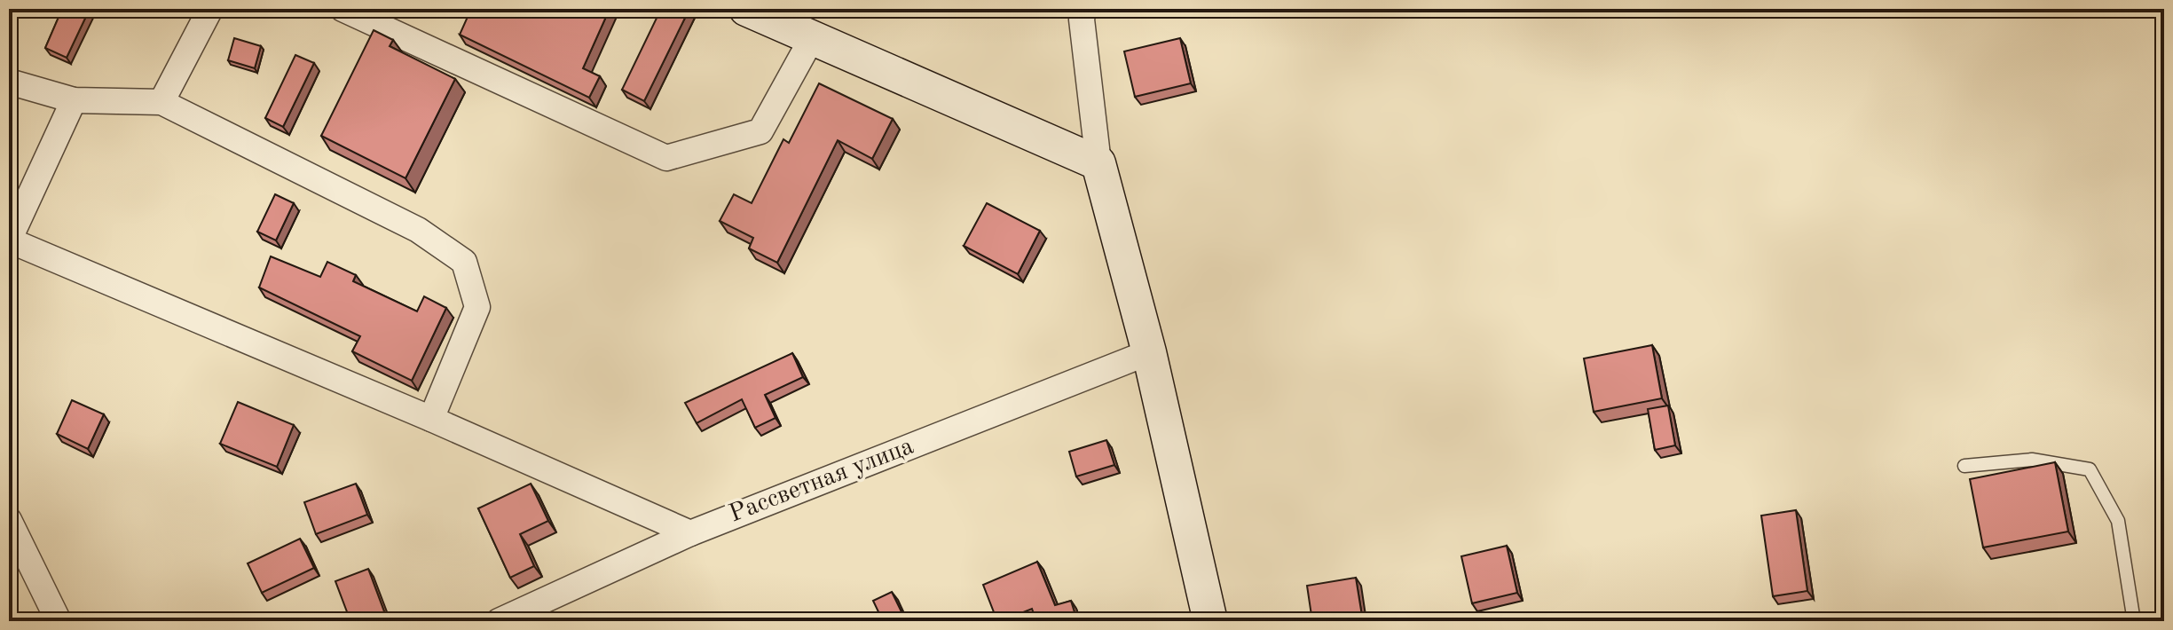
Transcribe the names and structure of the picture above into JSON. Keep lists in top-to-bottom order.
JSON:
{
  "streets": {
    "street": ["Рассветная улица"]
  }
}
